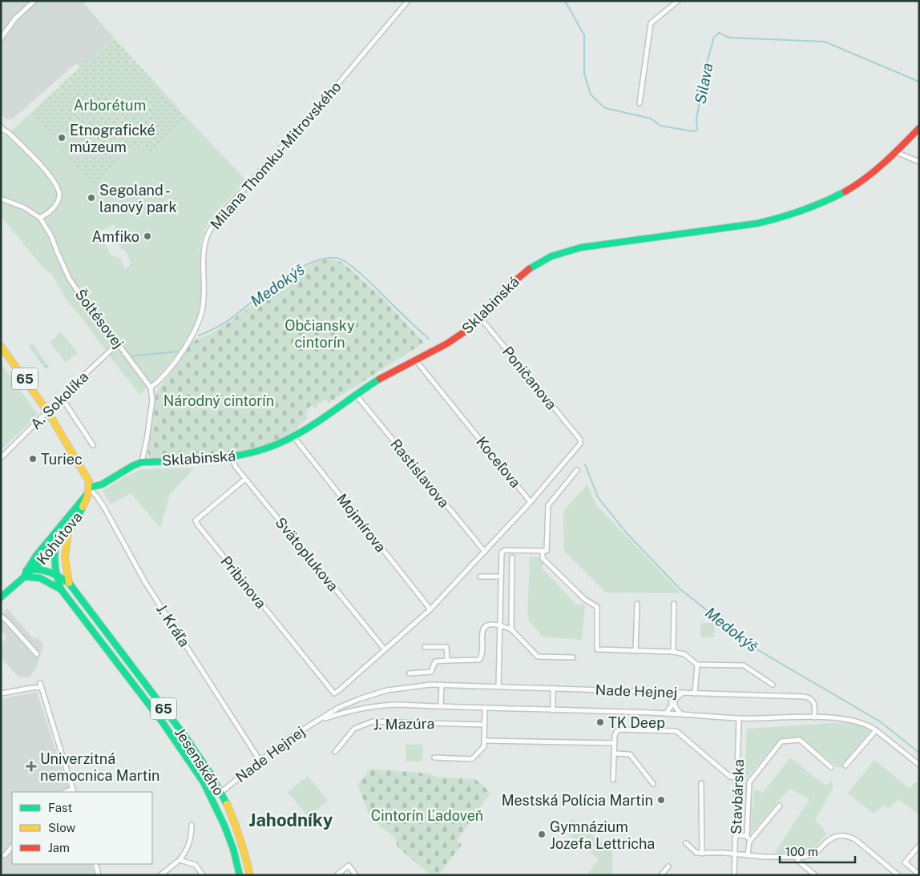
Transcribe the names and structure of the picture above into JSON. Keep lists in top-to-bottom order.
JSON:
{
  "streets": {
    "main road": [
      "Sklabinská",
      "65",
      "Kohútova",
      "Jesenského"
    ],
    "street": [
      "Milana Thomku-Mitrovského",
      "Šoltésovej",
      "Poničanova",
      "A. Sokolíka",
      "Koceľova",
      "Rastislavova",
      "Mojmírova",
      "Svätoplukova",
      "Pribinova",
      "J. Kráľa",
      "Nade Hejnej",
      "J. Mazúra",
      "Stavbárska"
    ]
  },
  "crossings": [
    ["Milana Thomku-Mitrovského", "Šoltésovej"],
    ["Sklabinská", "Poničanova"],
    ["Sklabinská", "Koceľova"],
    ["Sklabinská", "Rastislavova"],
    ["Sklabinská", "Mojmírova"],
    ["Sklabinská", "Svätoplukova"],
    ["Šoltésovej", "A. Sokolíka"],
    ["Poničanova", "Koceľova"],
    ["65", "A. Sokolíka"],
    ["65", "Kohútova"],
    ["65", "J. Kráľa"],
    ["Kohútova", "J. Kráľa"],
    ["Kohútova", "Jesenského"],
    ["Svätoplukova", "Pribinova"],
    ["J. Kráľa", "Nade Hejnej"],
    ["Nade Hejnej", "Jesenského"],
    ["Nade Hejnej", "Stavbárska"]
  ],
  "districts": ["Jahodníky"],
  "water": ["Silava", "Medokýš"],
  "parks": [
    "Arborétum",
    "Občiansky cintorín",
    "Národný cintorín",
    "Cintorín Ľadoveň"
  ],
  "places": {
    "other": [
      "Etnografické múzeum",
      "Segoland - lanový park",
      "Amfiko",
      "Turiec",
      "TK Deep",
      "Mestská Polícia Martin",
      "Gymnázium Jozefa Lettricha"
    ],
    "health": ["Univerzitná nemocnica Martin"]
  },
  "legend": ["Fast", "Slow", "Jam"],
  "scale_bar": "100 m"
}
